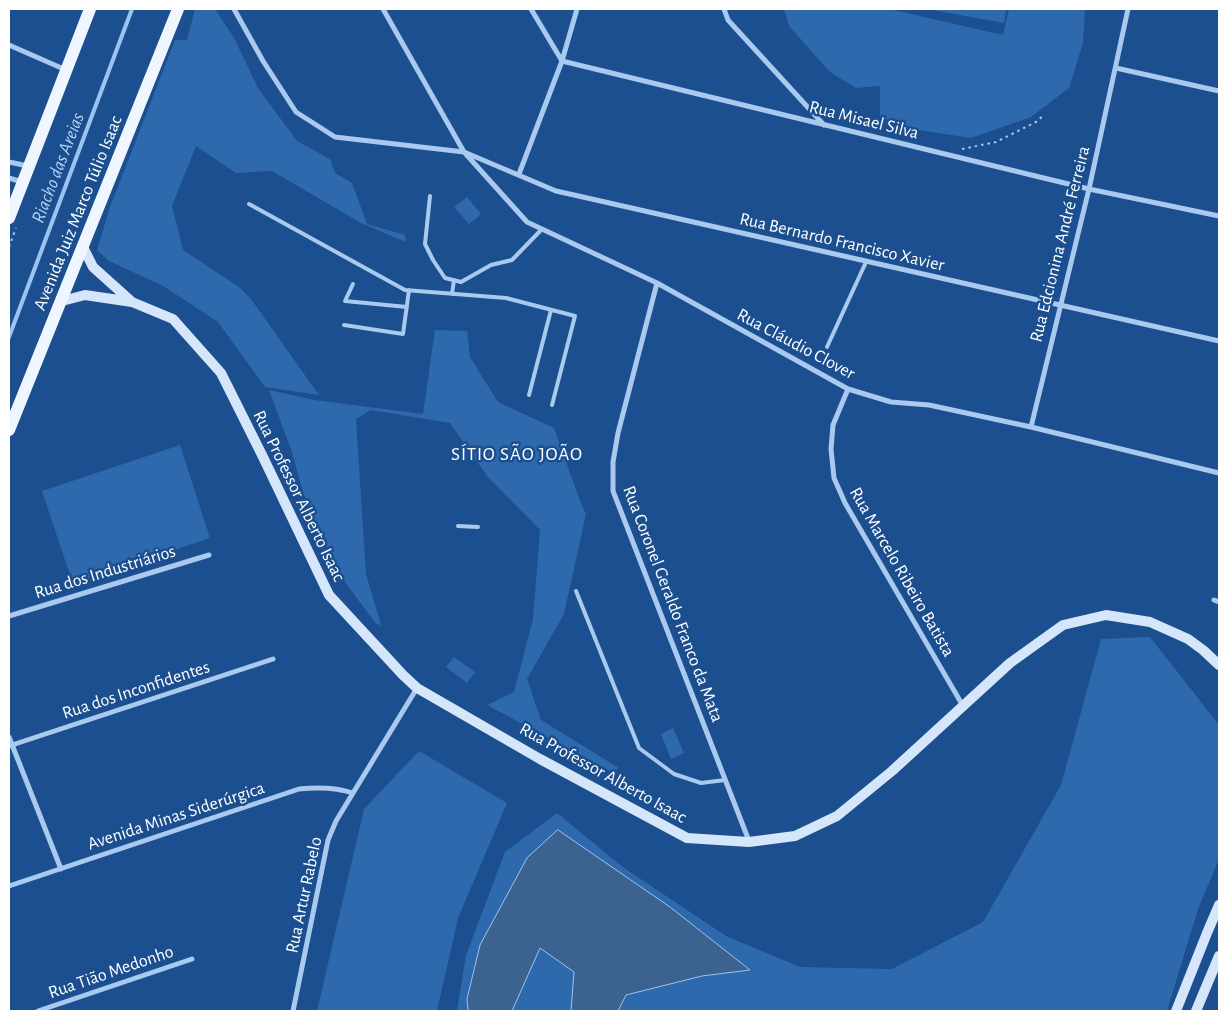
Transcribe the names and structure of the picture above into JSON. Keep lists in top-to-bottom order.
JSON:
{
  "streets": {
    "main road": ["Avenida Juiz Marco Túlio Isaac", "Rua Professor Alberto Isaac"],
    "street": [
      "Rua Misael Silva",
      "Rua Bernardo Francisco Xavier",
      "Rua Edcionina André Ferreira",
      "Rua Cláudio Clover",
      "Rua dos Industriários",
      "Rua Marcelo Ribeiro Batista",
      "Rua Coronel Geraldo Franco da Mata",
      "Rua dos Inconfidentes",
      "Avenida Minas Siderúrgica",
      "Rua Artur Rabelo",
      "Rua Tião Medonho"
    ]
  },
  "crossings": [
    ["Rua Misael Silva", "Rua Edcionina André Ferreira"],
    ["Rua Bernardo Francisco Xavier", "Rua Edcionina André Ferreira"],
    ["Rua Bernardo Francisco Xavier", "Rua Cláudio Clover"],
    ["Rua Edcionina André Ferreira", "Rua Cláudio Clover"],
    ["Rua Cláudio Clover", "Rua Marcelo Ribeiro Batista"],
    ["Rua Cláudio Clover", "Rua Coronel Geraldo Franco da Mata"],
    ["Rua Professor Alberto Isaac", "Rua Marcelo Ribeiro Batista"],
    ["Rua Professor Alberto Isaac", "Rua Coronel Geraldo Franco da Mata"],
    ["Rua Professor Alberto Isaac", "Rua Artur Rabelo"],
    ["Avenida Minas Siderúrgica", "Rua Artur Rabelo"]
  ],
  "districts": ["SÍTIO SÃO JOÃO"],
  "water": ["Riacho das Areias"]
}
